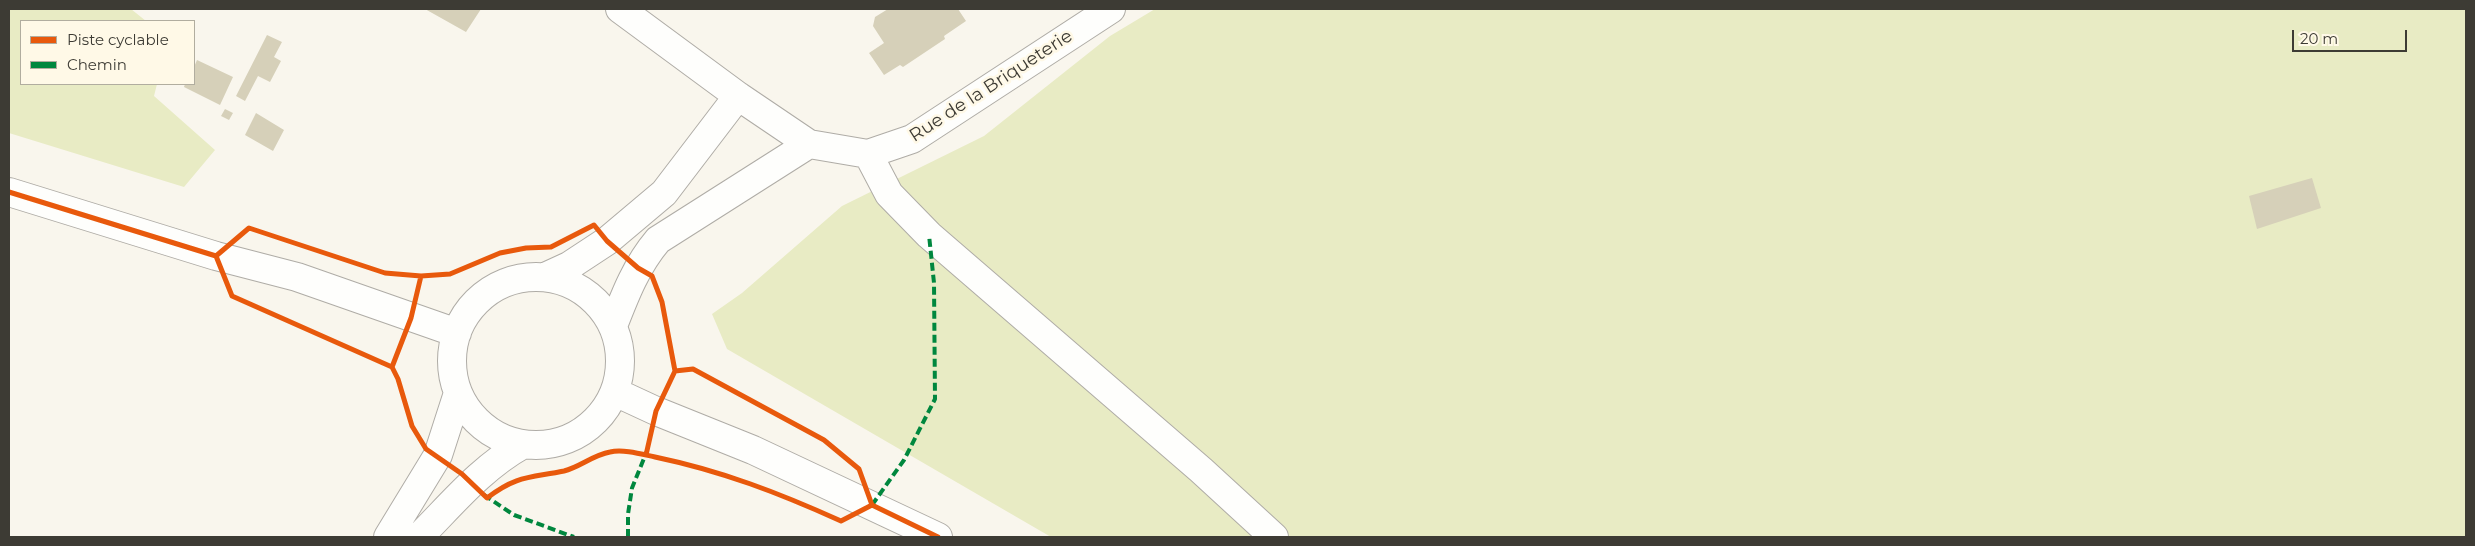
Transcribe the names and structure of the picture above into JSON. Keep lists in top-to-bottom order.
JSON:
{
  "streets": {
    "street": ["Rue de la Briqueterie"]
  },
  "legend": ["Piste cyclable", "Chemin"],
  "scale_bar": "20 m"
}
